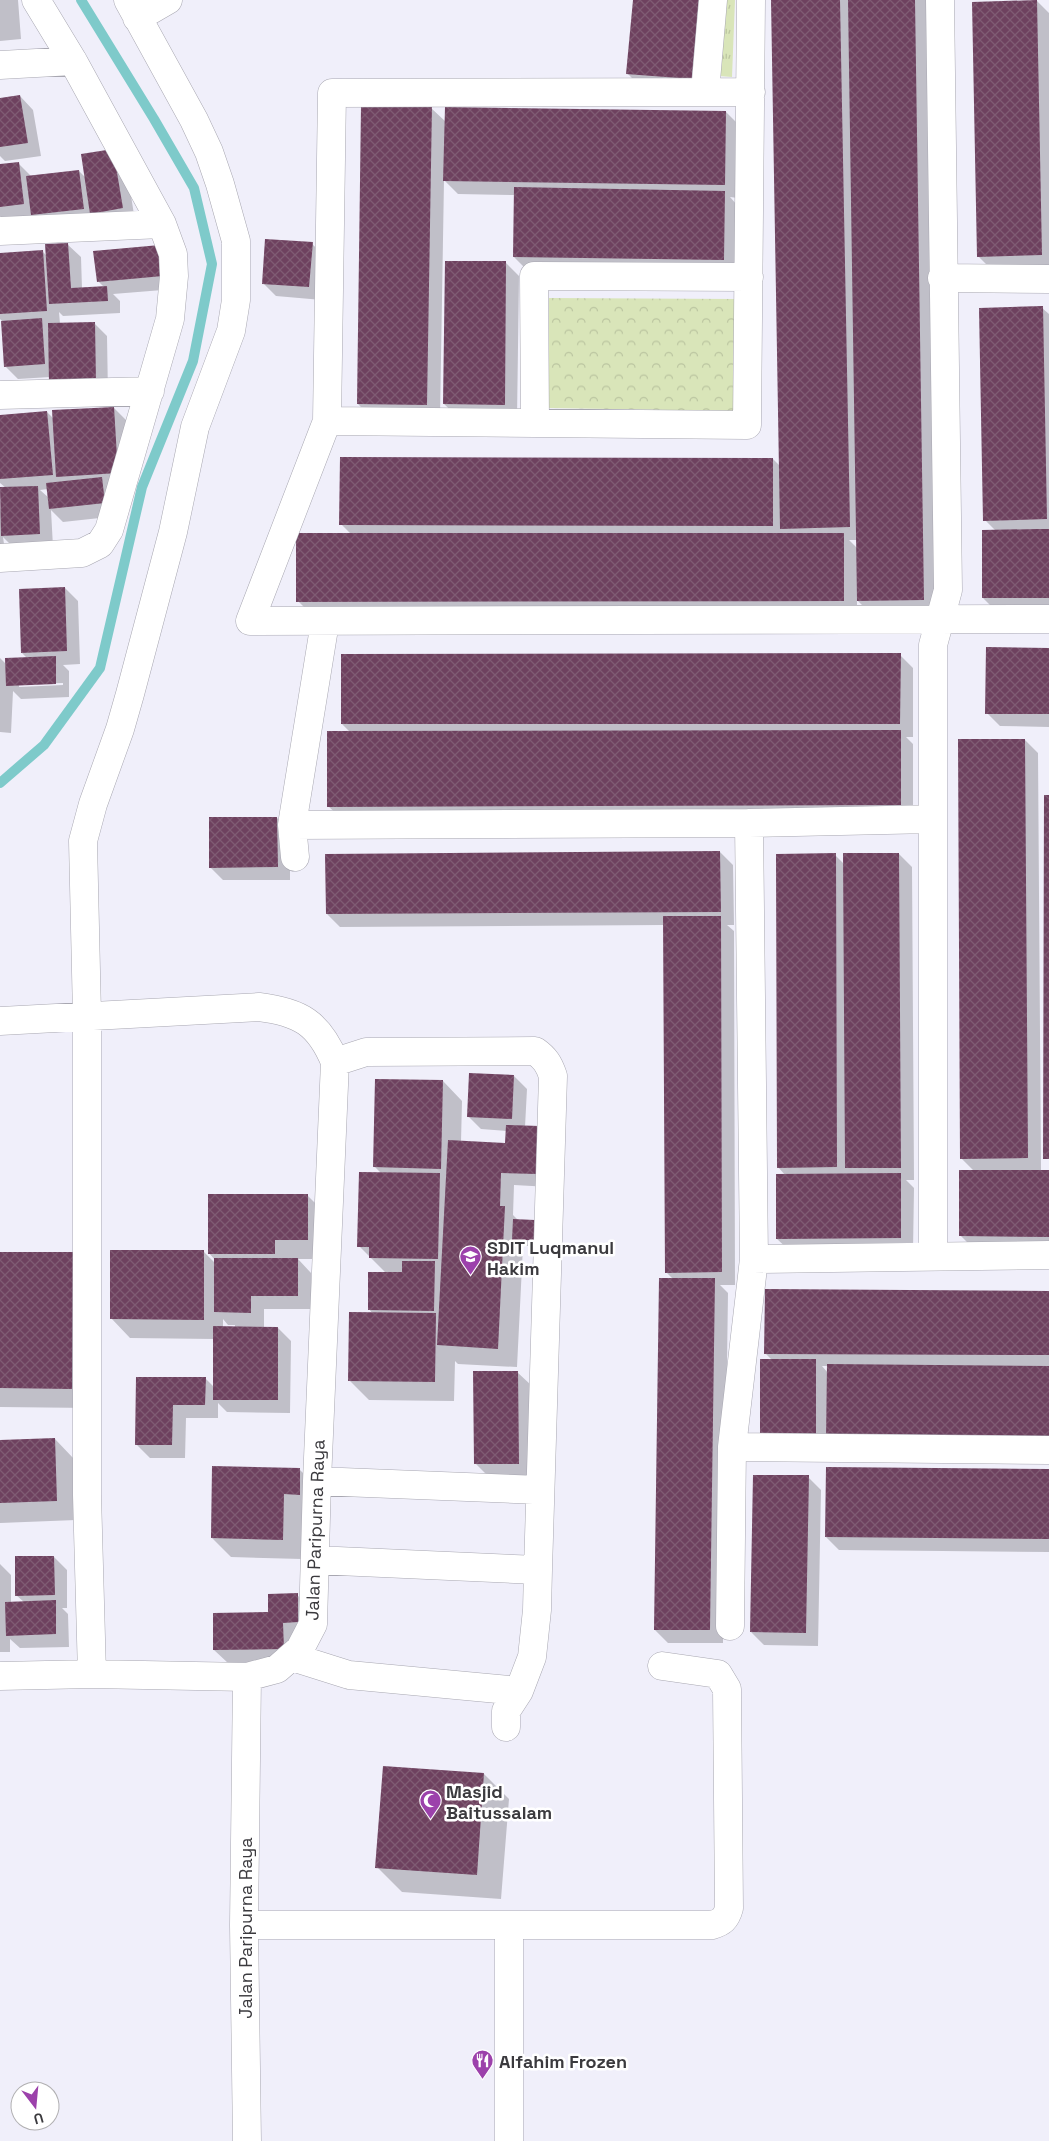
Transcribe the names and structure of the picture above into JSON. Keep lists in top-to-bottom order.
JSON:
{
  "streets": {
    "street": ["Jalan Paripurna Raya"]
  },
  "places": {
    "school or university": ["SDIT Luqmanul Hakim"],
    "mosque": ["Masjid Baitussalam"],
    "restaurant": ["Alfahim Frozen"]
  },
  "north": "bottom"
}
